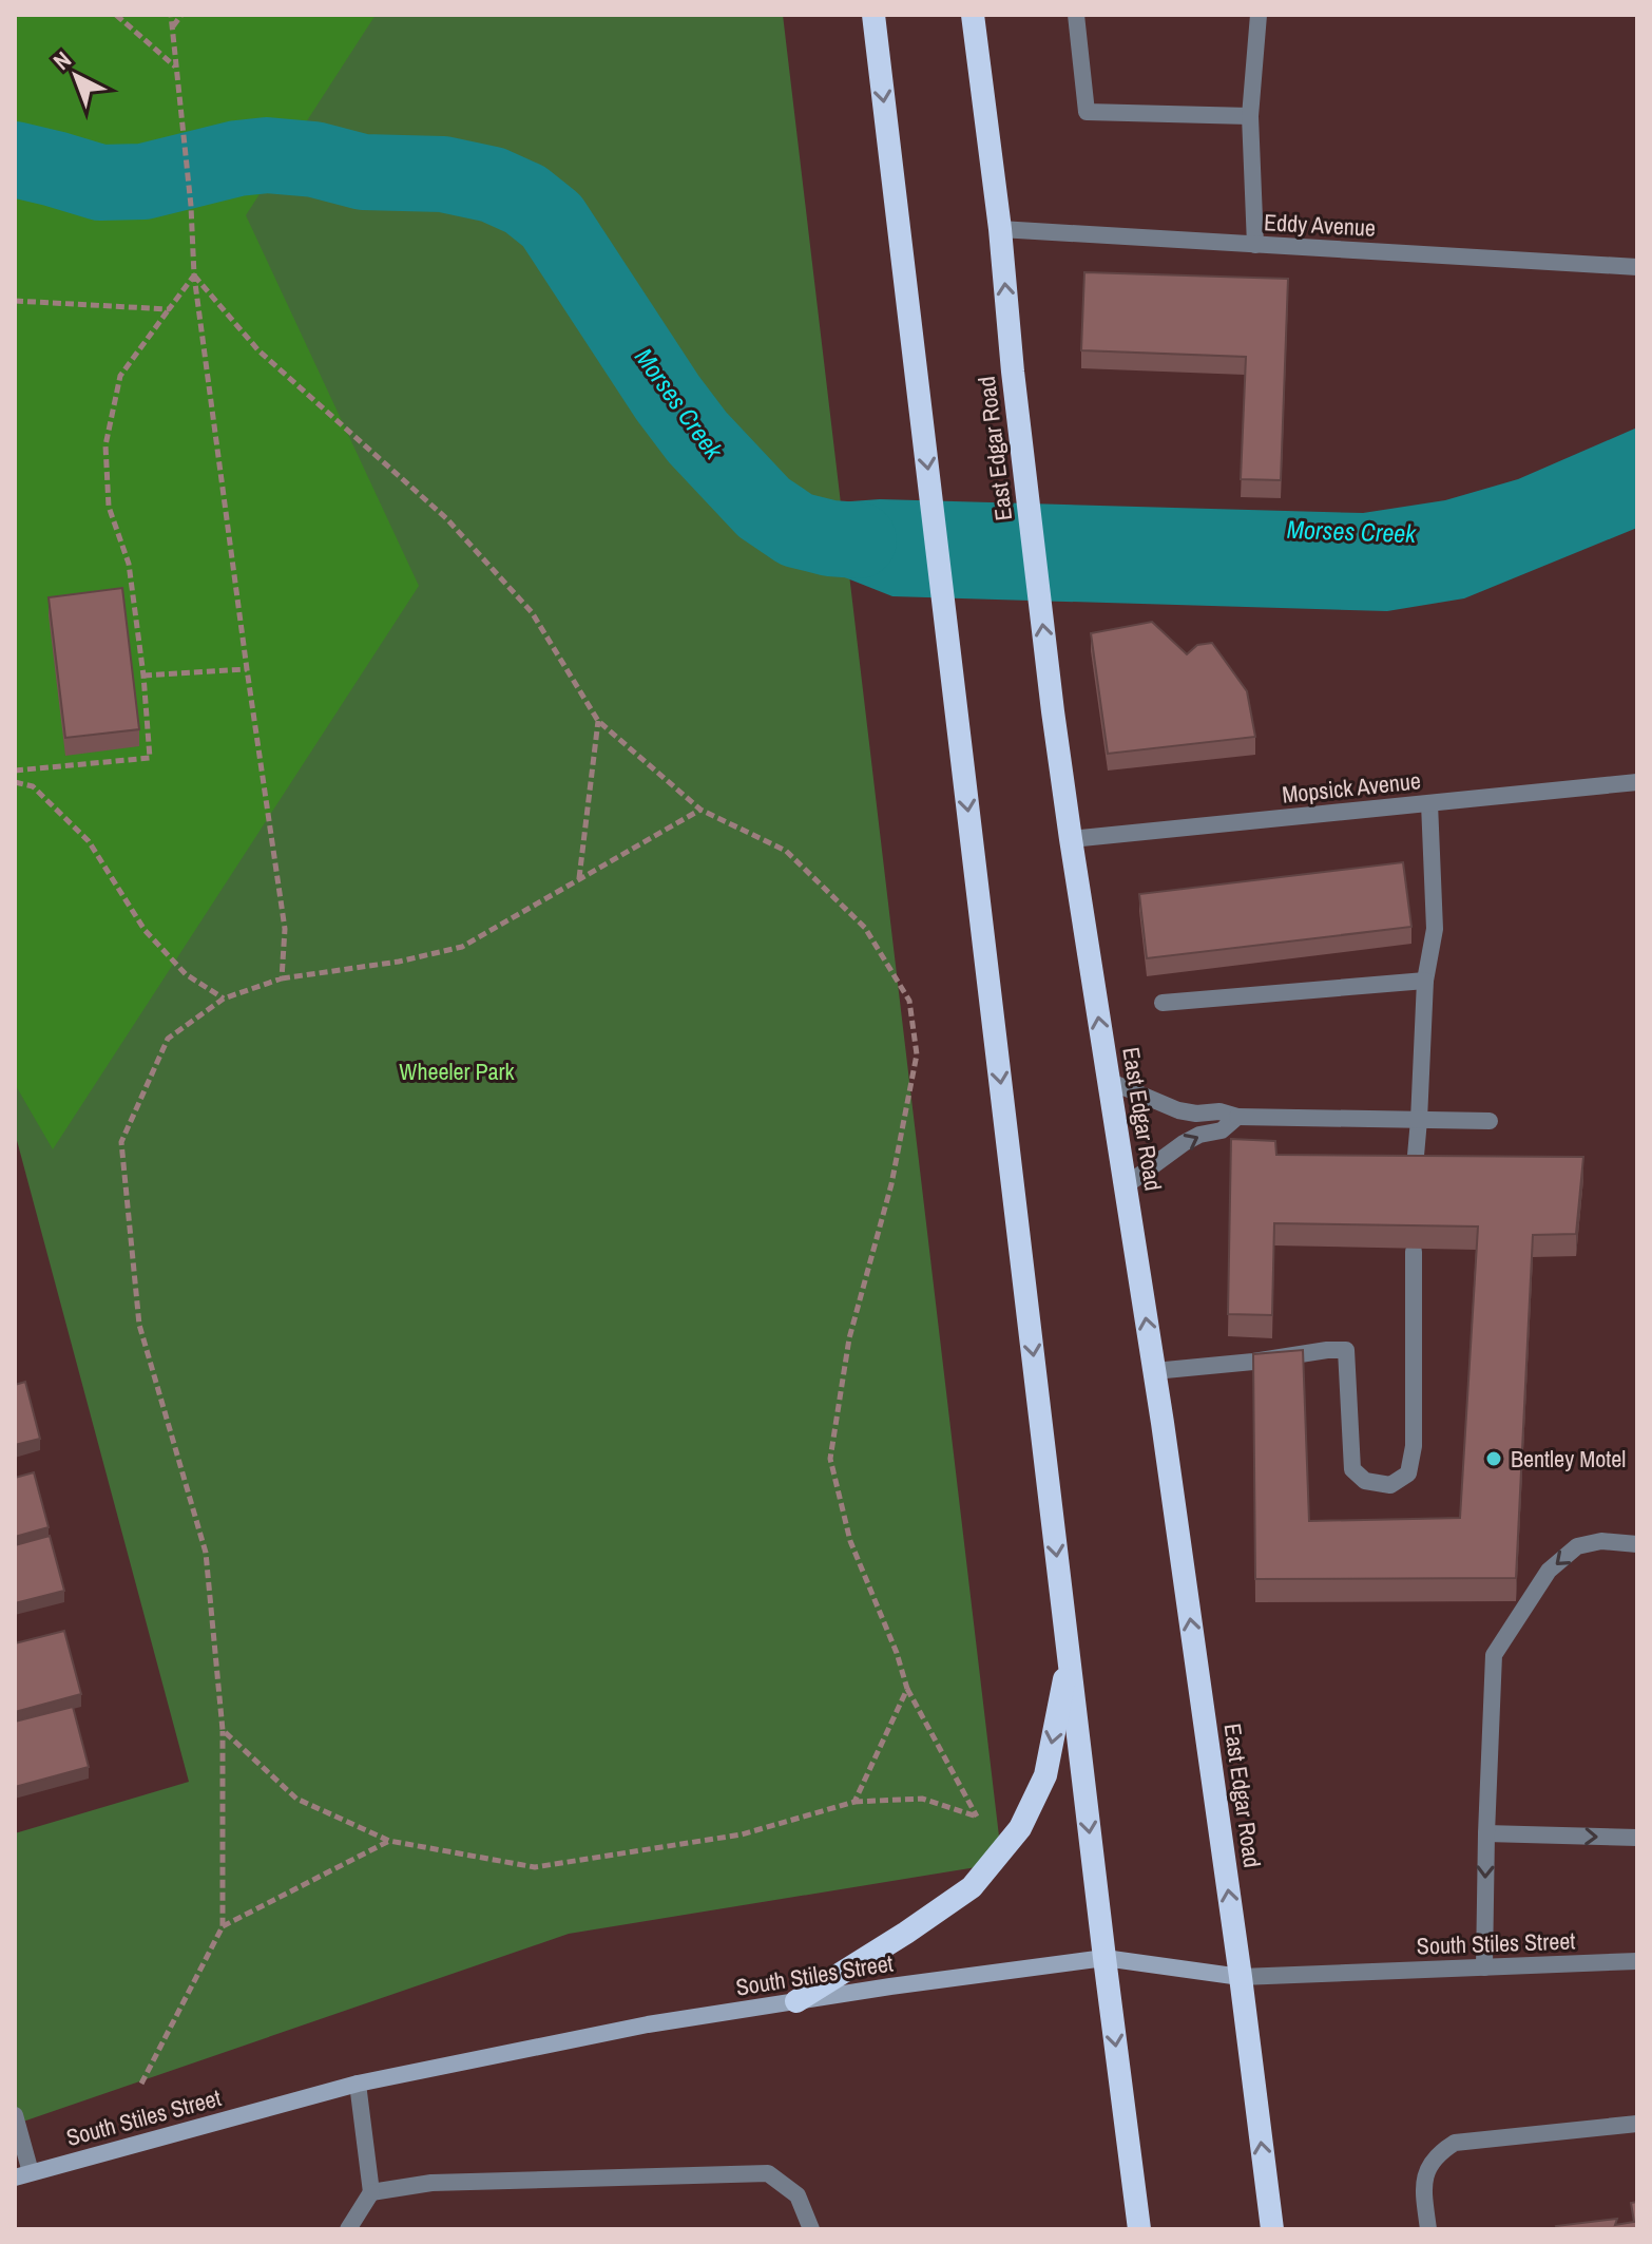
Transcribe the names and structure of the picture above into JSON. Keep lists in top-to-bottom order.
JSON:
{
  "streets": {
    "highway": ["East Edgar Road"],
    "main road": ["South Stiles Street"],
    "street": ["Eddy Avenue", "Mopsick Avenue"]
  },
  "crossings": [
    ["Eddy Avenue", "East Edgar Road"],
    ["East Edgar Road", "Mopsick Avenue"],
    ["East Edgar Road", "South Stiles Street"]
  ],
  "water": ["Morses Creek"],
  "parks": ["Wheeler Park"],
  "places": ["Bentley Motel"],
  "north": "top left"
}
